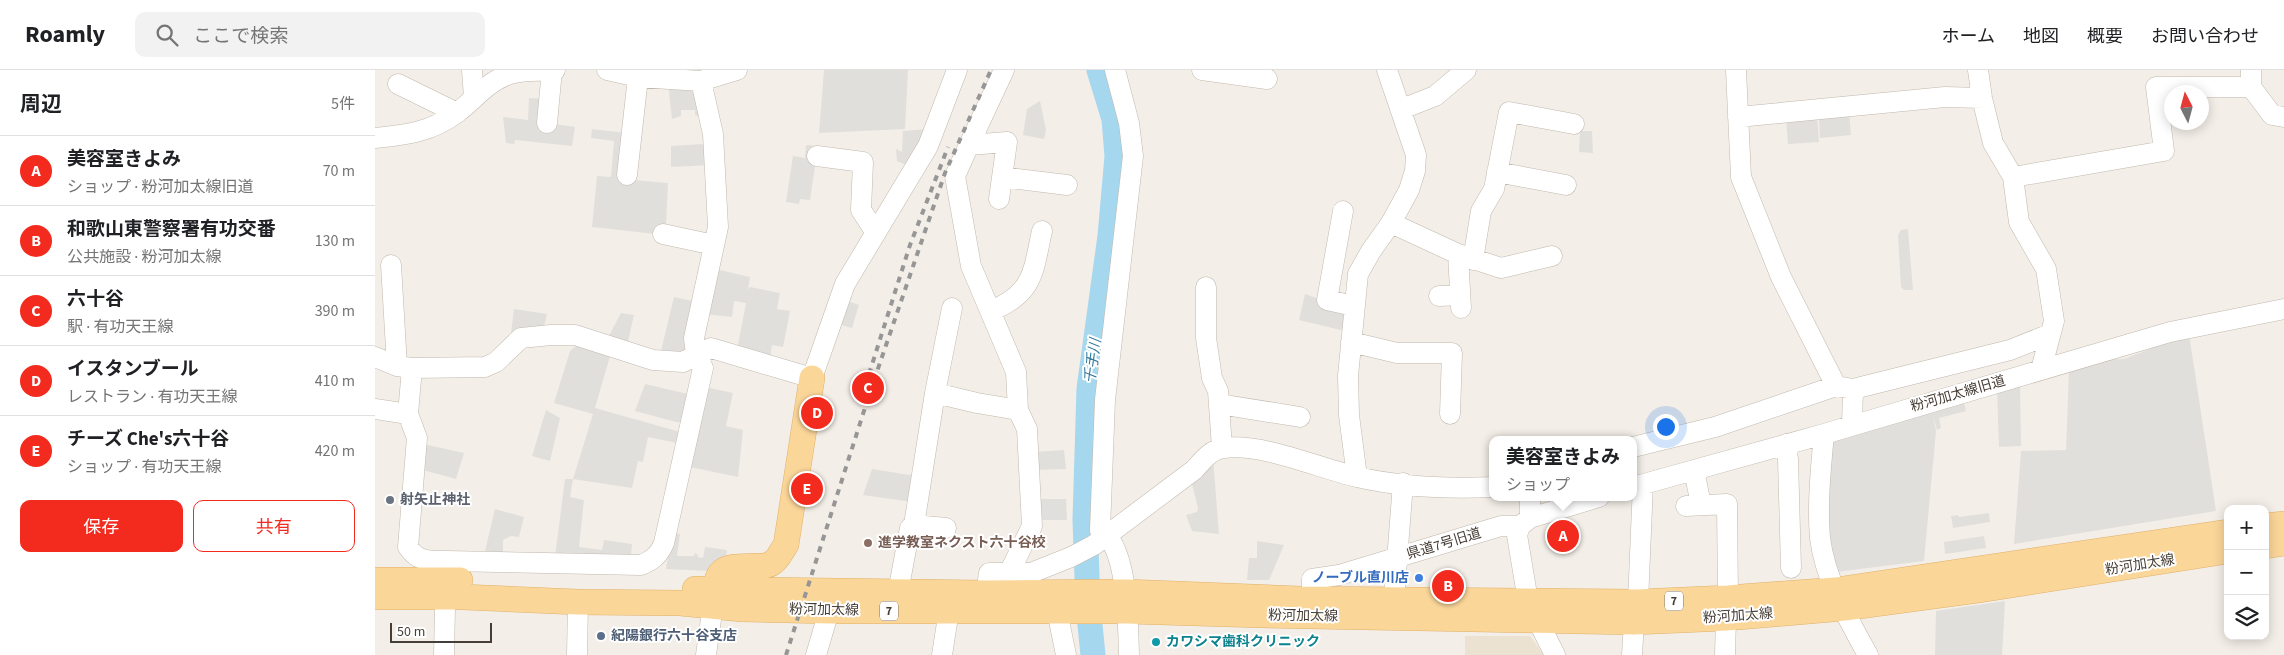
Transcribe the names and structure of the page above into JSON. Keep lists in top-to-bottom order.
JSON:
{
  "streets": {
    "main road": ["粉河加太線", "7"],
    "street": ["粉河加太線旧道", "県道7号旧道"]
  },
  "crossings": [
    ["県道7号旧道", "粉河加太線"]
  ],
  "water": ["千手川"],
  "places": [
    "射矢止神社",
    "進学教室ネクスト六十谷校",
    "ノーブル直川店",
    "紀陽銀行六十谷支店",
    "カワシマ歯科クリニック"
  ],
  "scale_bar": "50 m",
  "north": "top",
  "page": {
    "header": "Roamly",
    "search": "ここで検索",
    "nav": [
      "ホーム",
      "地図",
      "概要",
      "お問い合わせ"
    ],
    "heading": ["周辺", "5件"],
    "list": [
      {
        "mark": "A",
        "name": "美容室きよみ",
        "note": "ショップ · 粉河加太線旧道",
        "value": "70 m"
      },
      {
        "mark": "B",
        "name": "和歌山東警察署有功交番",
        "note": "公共施設 · 粉河加太線",
        "value": "130 m"
      },
      {
        "mark": "C",
        "name": "六十谷",
        "note": "駅 · 有功天王線",
        "value": "390 m"
      },
      {
        "mark": "D",
        "name": "イスタンブール",
        "note": "レストラン · 有功天王線",
        "value": "410 m"
      },
      {
        "mark": "E",
        "name": "チーズ Che's六十谷",
        "note": "ショップ · 有功天王線",
        "value": "420 m"
      }
    ],
    "pins": [
      "C",
      "D",
      "E",
      "A",
      "B"
    ],
    "popup": ["美容室きよみ", "ショップ"],
    "buttons": ["保存", "共有"],
    "map_buttons": ["+", "−"],
    "scale": "50 m"
  }
}
